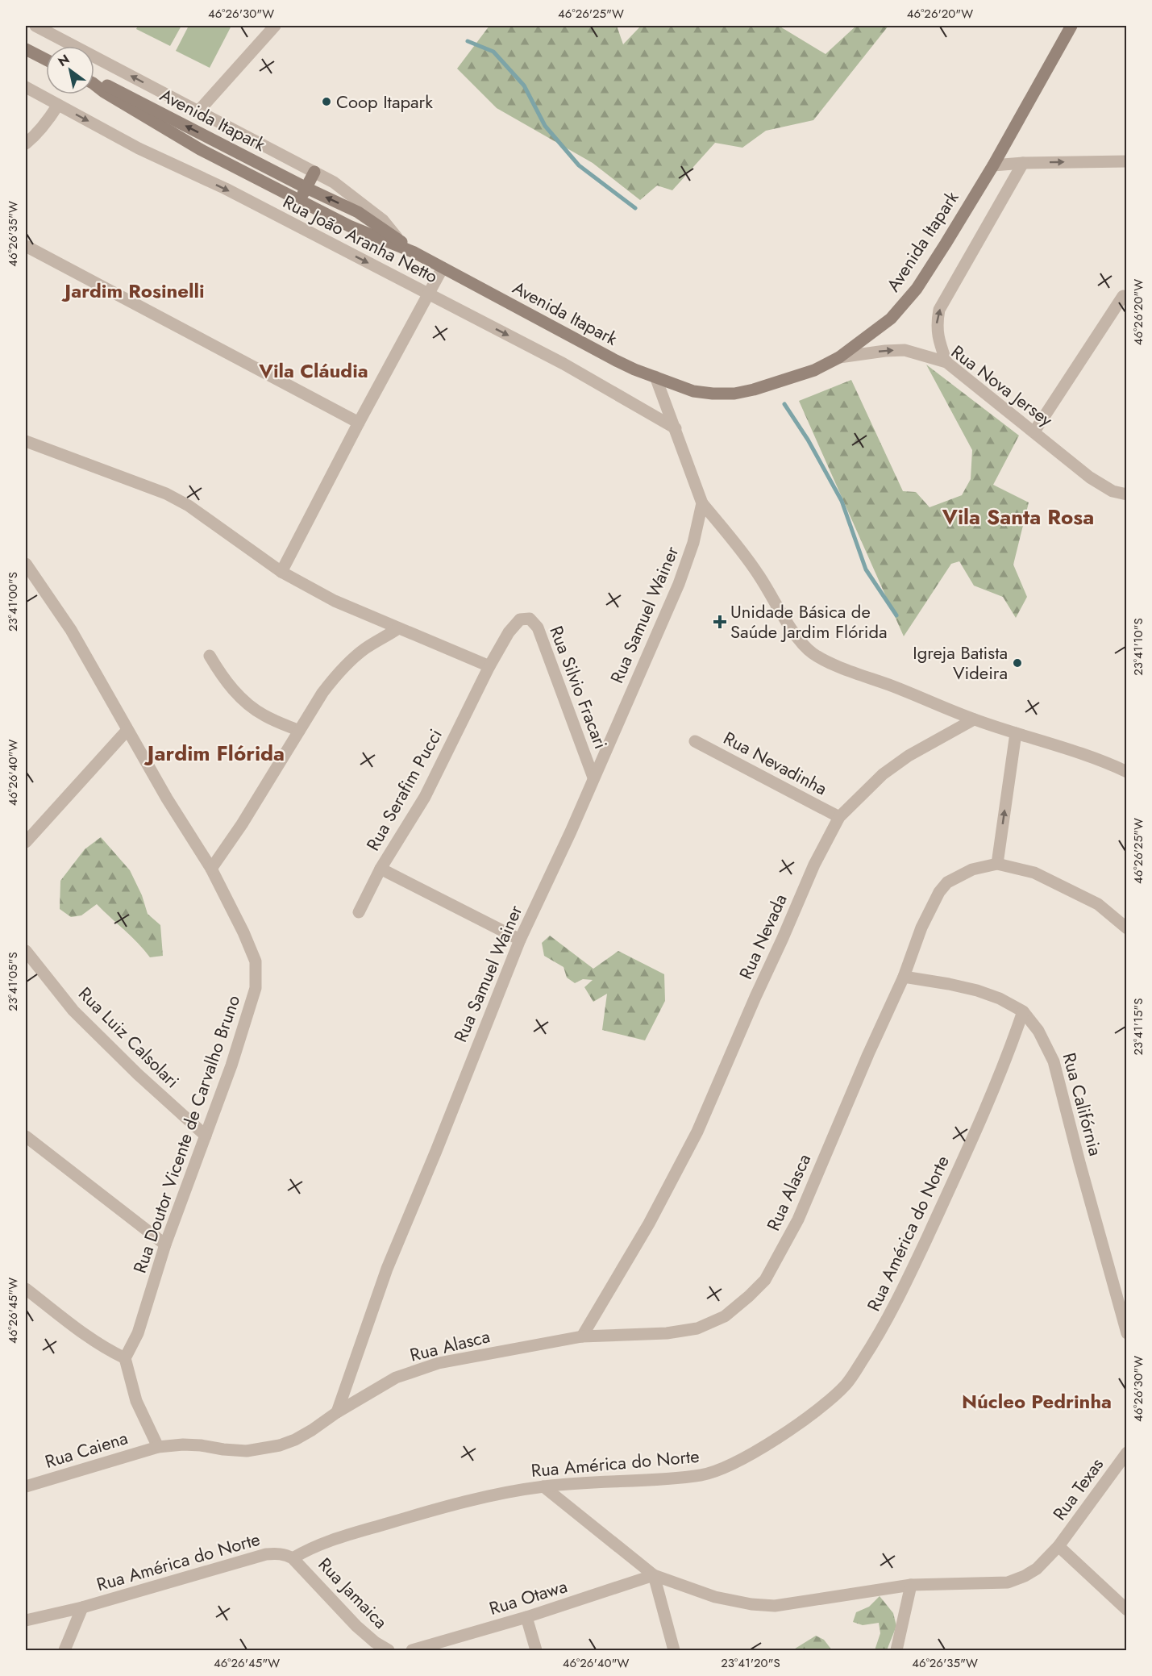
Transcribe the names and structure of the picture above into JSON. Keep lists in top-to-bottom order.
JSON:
{
  "streets": {
    "main road": ["Avenida Itapark"],
    "street": [
      "Rua João Aranha Netto",
      "Rua Nova Jersey",
      "Rua Samuel Wainer",
      "Rua Silvio Fracari",
      "Rua Nevadinha",
      "Rua Serafim Pucci",
      "Rua Nevada",
      "Rua Luiz Calsolari",
      "Rua Califórnia",
      "Rua Doutor Vicente de Carvalho Bruno",
      "Rua Alasca",
      "Rua América do Norte",
      "Rua Caiena",
      "Rua Texas",
      "Rua Jamaica",
      "Rua Otawa"
    ]
  },
  "crossings": [
    ["Avenida Itapark", "Rua Nova Jersey"],
    ["Rua Samuel Wainer", "Rua Silvio Fracari"],
    ["Rua Samuel Wainer", "Rua Serafim Pucci"],
    ["Rua Samuel Wainer", "Rua Alasca"],
    ["Rua Silvio Fracari", "Rua Serafim Pucci"],
    ["Rua Nevadinha", "Rua Nevada"],
    ["Rua Nevada", "Rua Alasca"],
    ["Rua Luiz Calsolari", "Rua Doutor Vicente de Carvalho Bruno"],
    ["Rua Califórnia", "Rua Alasca"],
    ["Rua Califórnia", "Rua América do Norte"],
    ["Rua América do Norte", "Rua Texas"],
    ["Rua América do Norte", "Rua Jamaica"],
    ["Rua Texas", "Rua Otawa"]
  ],
  "districts": [
    "Jardim Rosinelli",
    "Vila Cláudia",
    "Vila Santa Rosa",
    "Jardim Flórida",
    "Núcleo Pedrinha"
  ],
  "places": {
    "other": ["Coop Itapark", "Igreja Batista Videira"],
    "health": ["Unidade Básica de Saúde Jardim Flórida"]
  },
  "north": "top left",
  "coordinates": [
    "46°26'30\"W",
    "46°26'25\"W",
    "46°26'20\"W",
    "46°26'35\"W",
    "23°41'00\"S",
    "23°41'10\"S",
    "46°26'40\"W",
    "23°41'05\"S",
    "23°41'15\"S",
    "46°26'45\"W",
    "23°41'20\"S"
  ]
}
